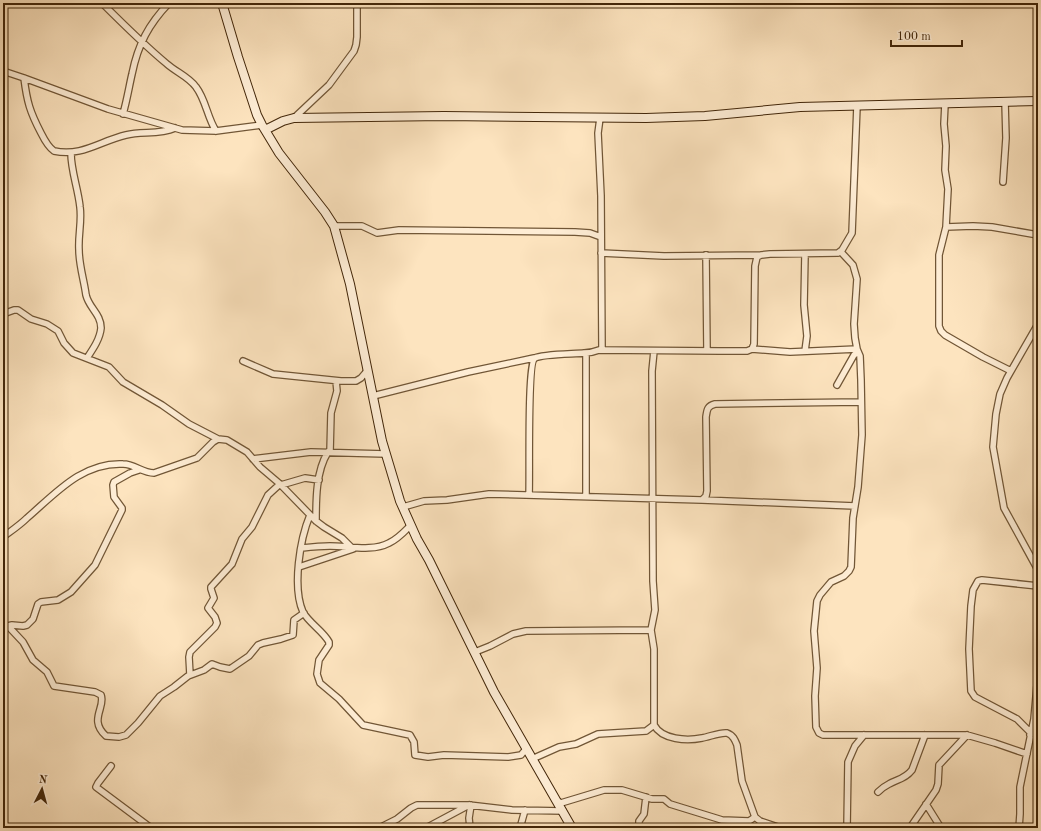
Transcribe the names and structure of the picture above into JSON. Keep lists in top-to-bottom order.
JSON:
{
  "scale_bar": "100 m",
  "north": "top"
}
